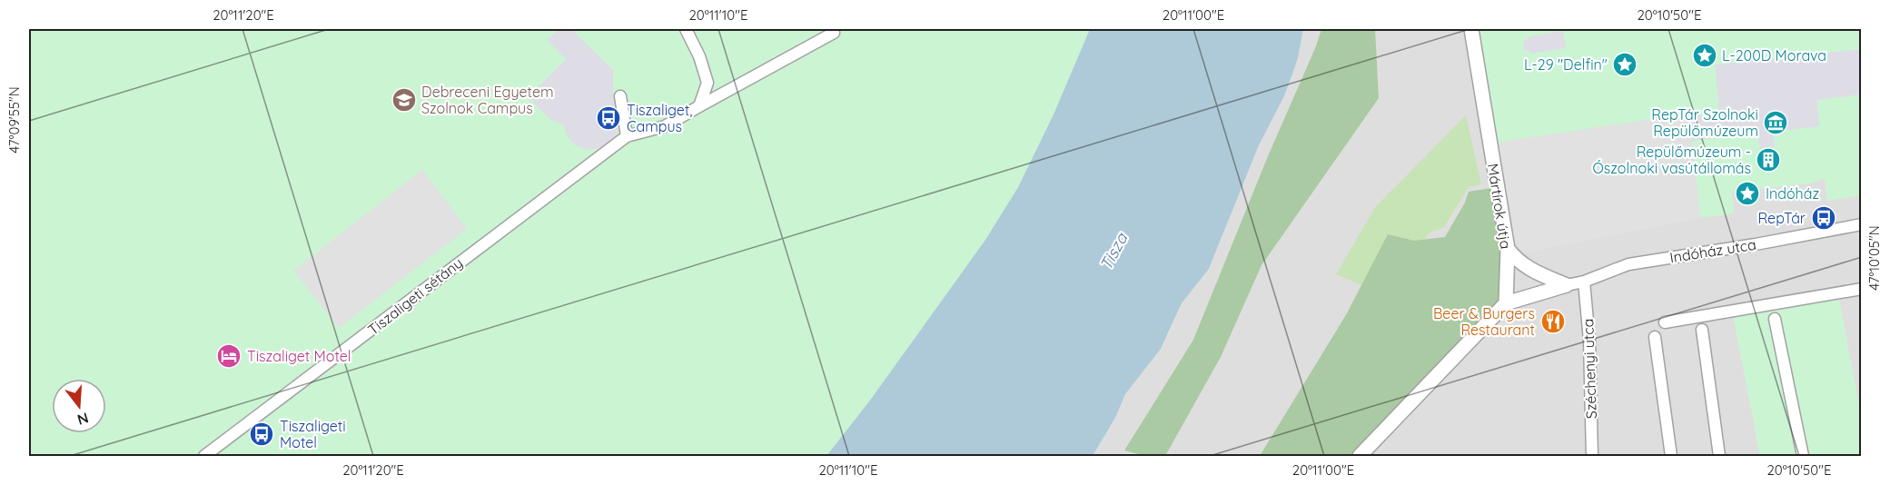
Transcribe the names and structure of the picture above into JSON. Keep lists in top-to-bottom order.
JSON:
{
  "streets": {
    "street": [
      "Mártírok útja",
      "Indóház utca",
      "Tiszaligeti sétány",
      "Széchenyi utca"
    ]
  },
  "crossings": [
    ["Indóház utca", "Széchenyi utca"]
  ],
  "water": ["Tisza"],
  "places": {
    "place": ["L-200D Morava", "L-29 \"Delfin\"", "Indóház"],
    "school or university": ["Debreceni Egyetem Szolnok Campus"],
    "bus stop": ["Tiszaliget, Campus", "RepTár", "Tiszaligeti Motel"],
    "museum": ["RepTár Szolnoki Repülőmúzeum"],
    "building": ["Repülőmúzeum - Ószolnoki vasútállomás"],
    "restaurant": ["Beer & Burgers Restaurant"],
    "hotel": ["Tiszaliget Motel"]
  },
  "north": "bottom",
  "coordinates": [
    "20°11'20\"E",
    "20°11'10\"E",
    "20°11'00\"E",
    "20°10'50\"E",
    "47°09'55\"N",
    "47°10'05\"N"
  ]
}
